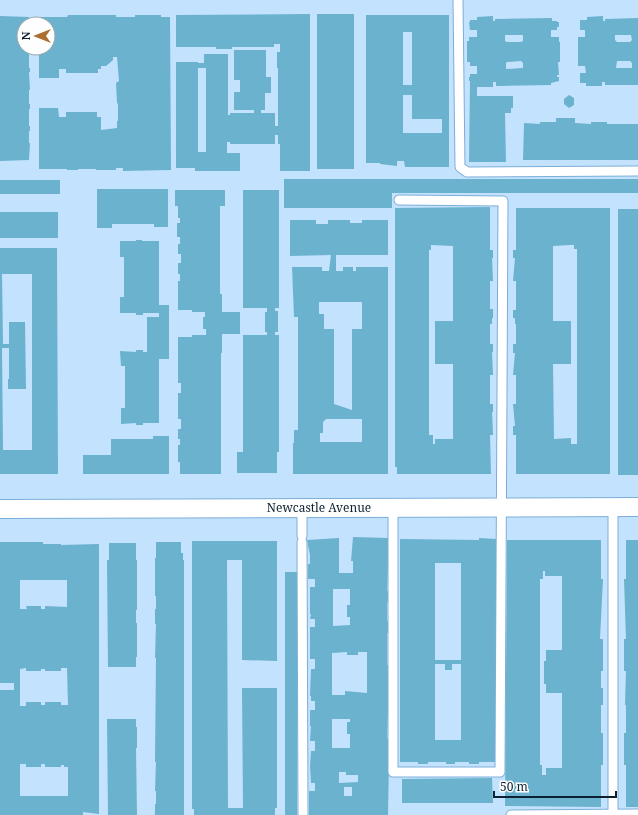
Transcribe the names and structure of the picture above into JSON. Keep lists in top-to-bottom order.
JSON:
{
  "streets": {
    "street": ["Newcastle Avenue"]
  },
  "scale_bar": "50 m",
  "north": "left"
}
